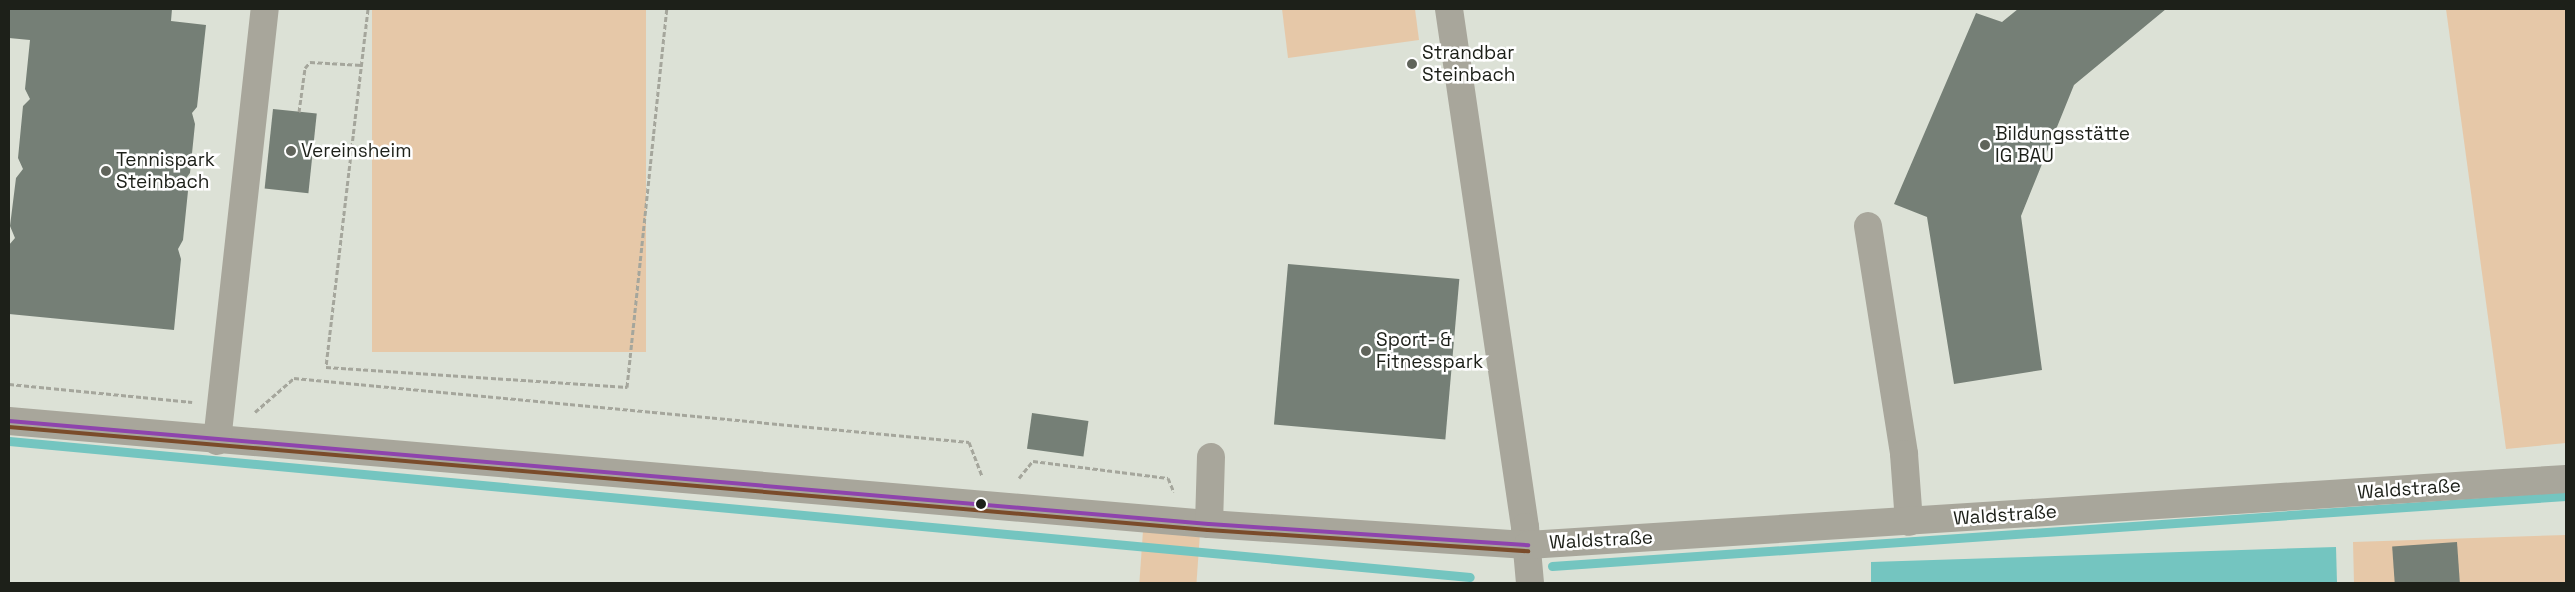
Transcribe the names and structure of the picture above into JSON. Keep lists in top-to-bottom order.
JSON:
{
  "streets": {
    "street": ["Waldstraße"]
  },
  "places": [
    "Strandbar Steinbach",
    "Bildungsstätte IG BAU",
    "Vereinsheim",
    "Tennispark Steinbach",
    "Sport- & Fitnesspark"
  ]
}
